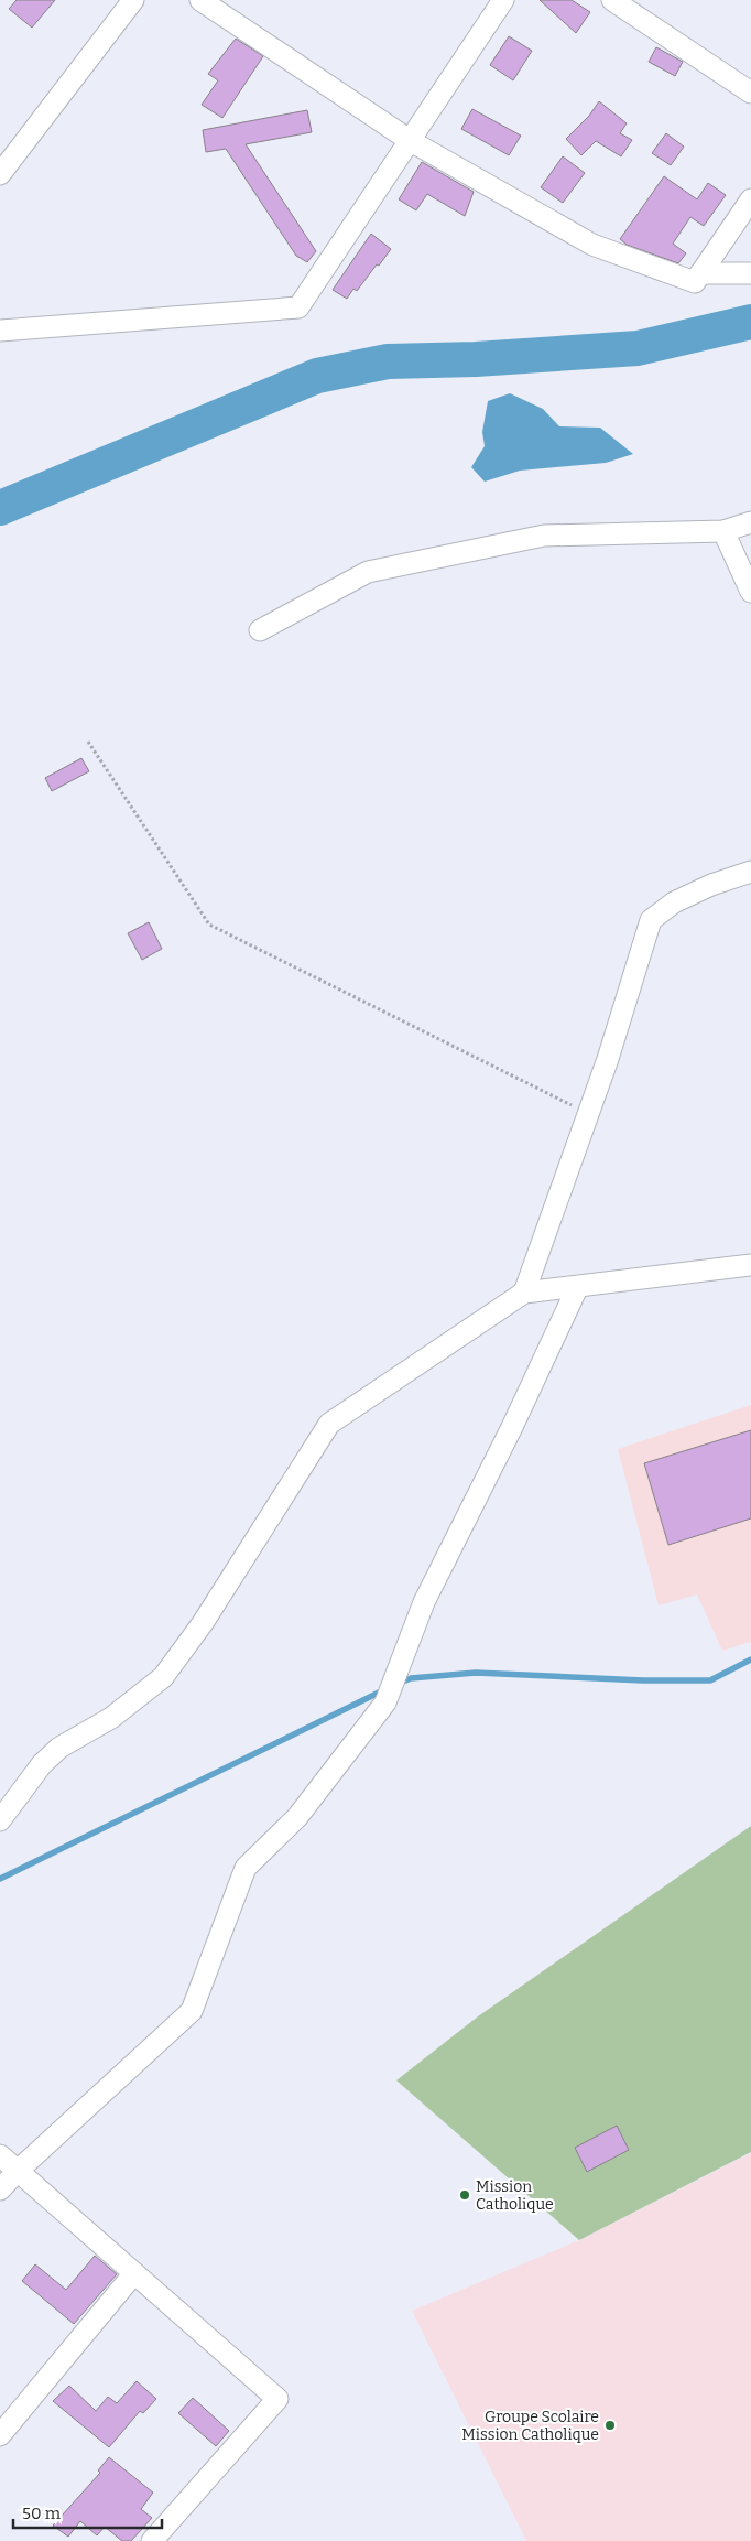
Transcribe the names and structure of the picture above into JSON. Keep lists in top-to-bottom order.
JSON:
{
  "places": ["Mission Catholique", "Groupe Scolaire Mission Catholique"],
  "scale_bar": "50 m"
}
